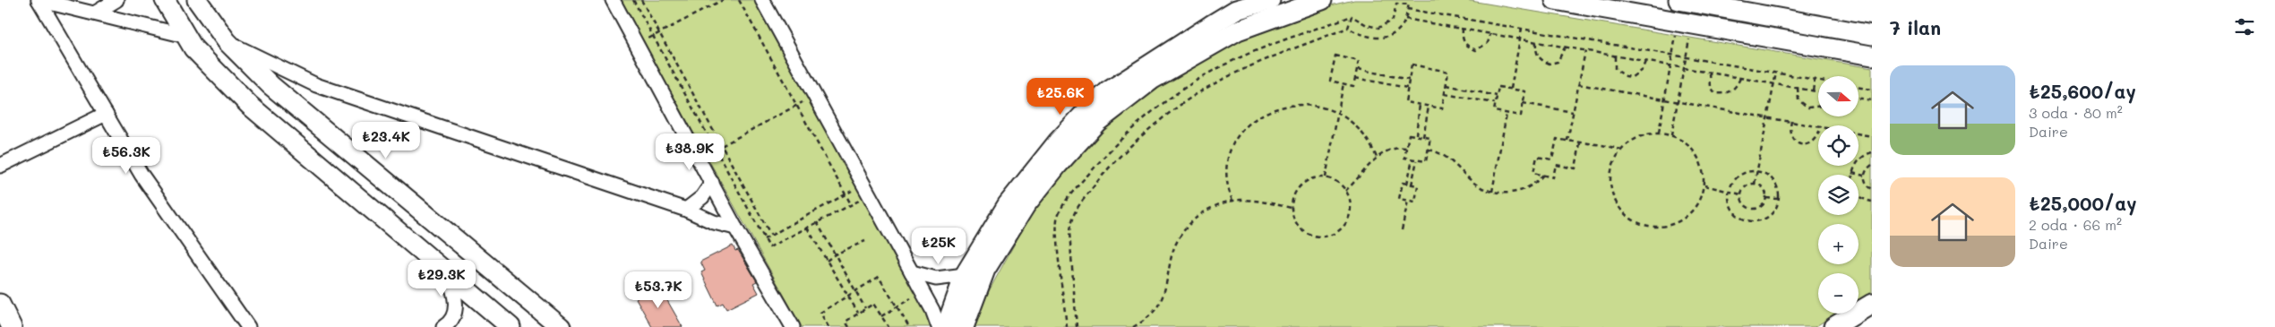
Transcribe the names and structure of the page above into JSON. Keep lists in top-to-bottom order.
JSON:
{
  "north": "right",
  "page": {
    "heading": "7 ilan",
    "list": [
      {
        "name": "₺25,600/ay",
        "note": "3 oda · 80 m² · Daire"
      },
      {
        "name": "₺25,000/ay",
        "note": "2 oda · 66 m² · Daire"
      }
    ],
    "map_buttons": ["+", "−"],
    "price": [
      "₺25.6K",
      "₺23.4K",
      "₺38.9K",
      "₺56.3K",
      "₺25K",
      "₺29.3K",
      "₺53.7K"
    ]
  }
}
